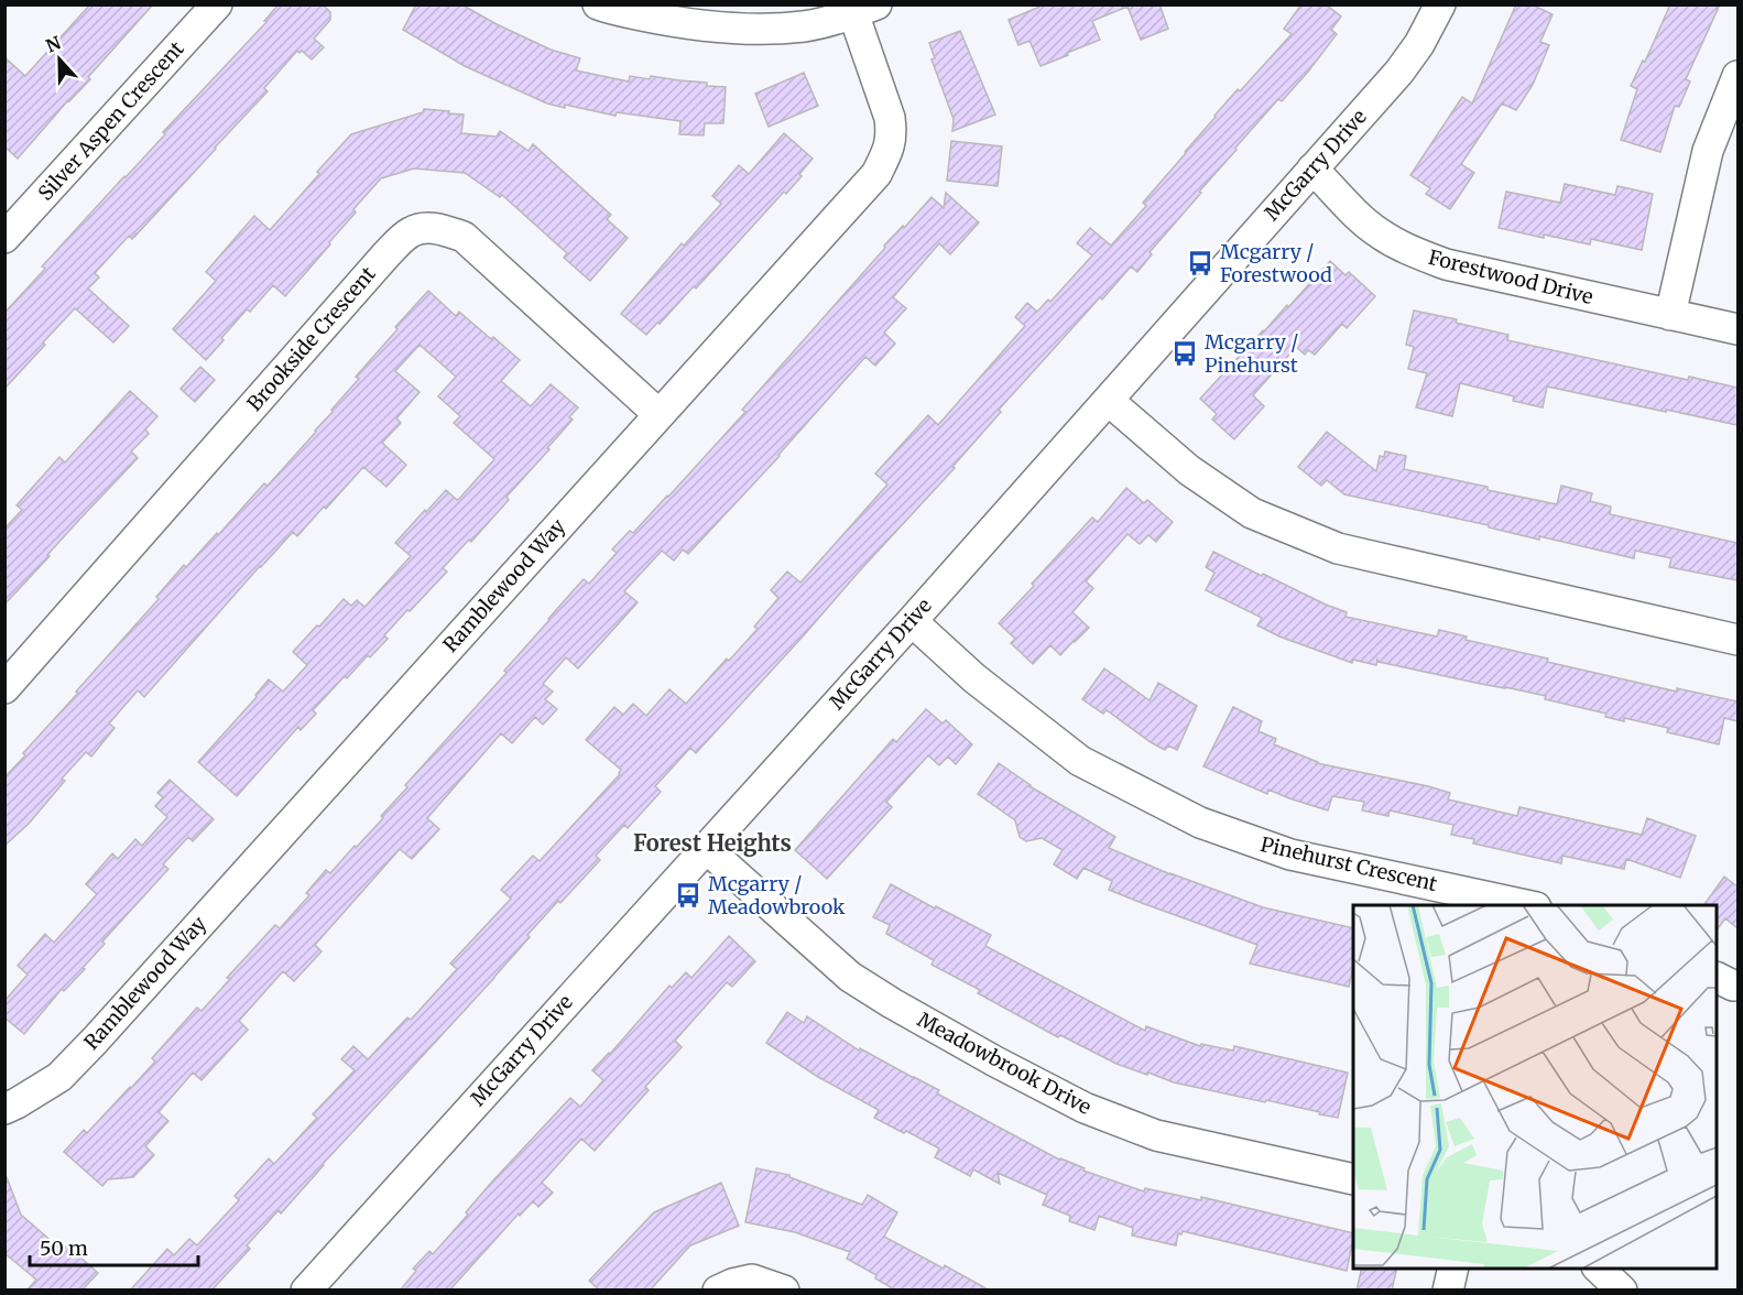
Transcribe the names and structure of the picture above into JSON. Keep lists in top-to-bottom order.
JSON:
{
  "streets": {
    "street": [
      "Silver Aspen Crescent",
      "McGarry Drive",
      "Forestwood Drive",
      "Brookside Crescent",
      "Ramblewood Way",
      "Pinehurst Crescent",
      "Meadowbrook Drive"
    ]
  },
  "crossings": [
    ["McGarry Drive", "Forestwood Drive"],
    ["McGarry Drive", "Pinehurst Crescent"],
    ["McGarry Drive", "Meadowbrook Drive"],
    ["Brookside Crescent", "Ramblewood Way"]
  ],
  "districts": ["Forest Heights"],
  "places": {
    "bus stop": ["Mcgarry / Forestwood", "Mcgarry / Pinehurst", "Mcgarry / Meadowbrook"]
  },
  "scale_bar": "50 m",
  "north": "top"
}
